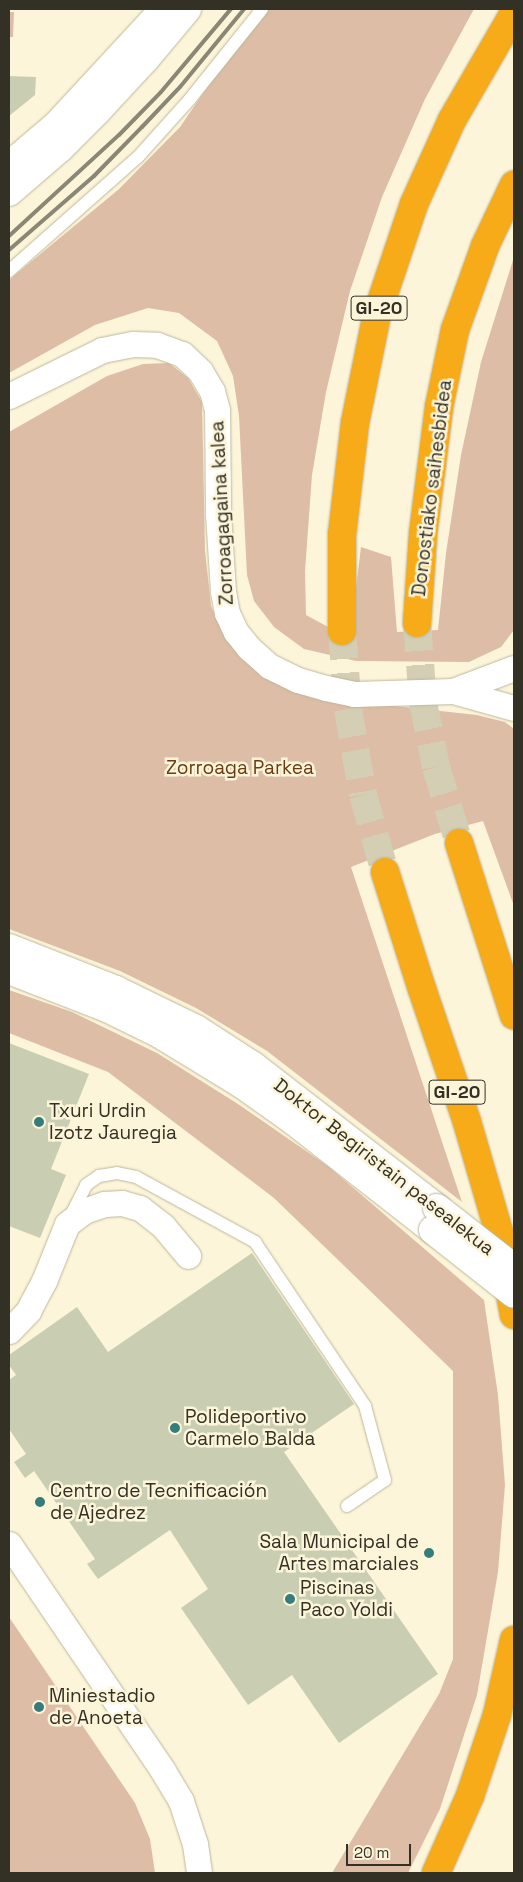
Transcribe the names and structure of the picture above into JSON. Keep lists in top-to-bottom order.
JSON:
{
  "streets": {
    "highway": ["GI-20", "Donostiako saihesbidea"],
    "main road": ["Doktor Begiristain pasealekua"],
    "street": ["Zorroagagaina kalea"]
  },
  "parks": ["Zorroaga Parkea"],
  "places": [
    "Txuri Urdin Izotz Jauregia",
    "Polideportivo Carmelo Balda",
    "Centro de Tecnificación de Ajedrez",
    "Sala Municipal de Artes marciales",
    "Piscinas Paco Yoldi",
    "Miniestadio de Anoeta"
  ],
  "scale_bar": "20 m"
}
